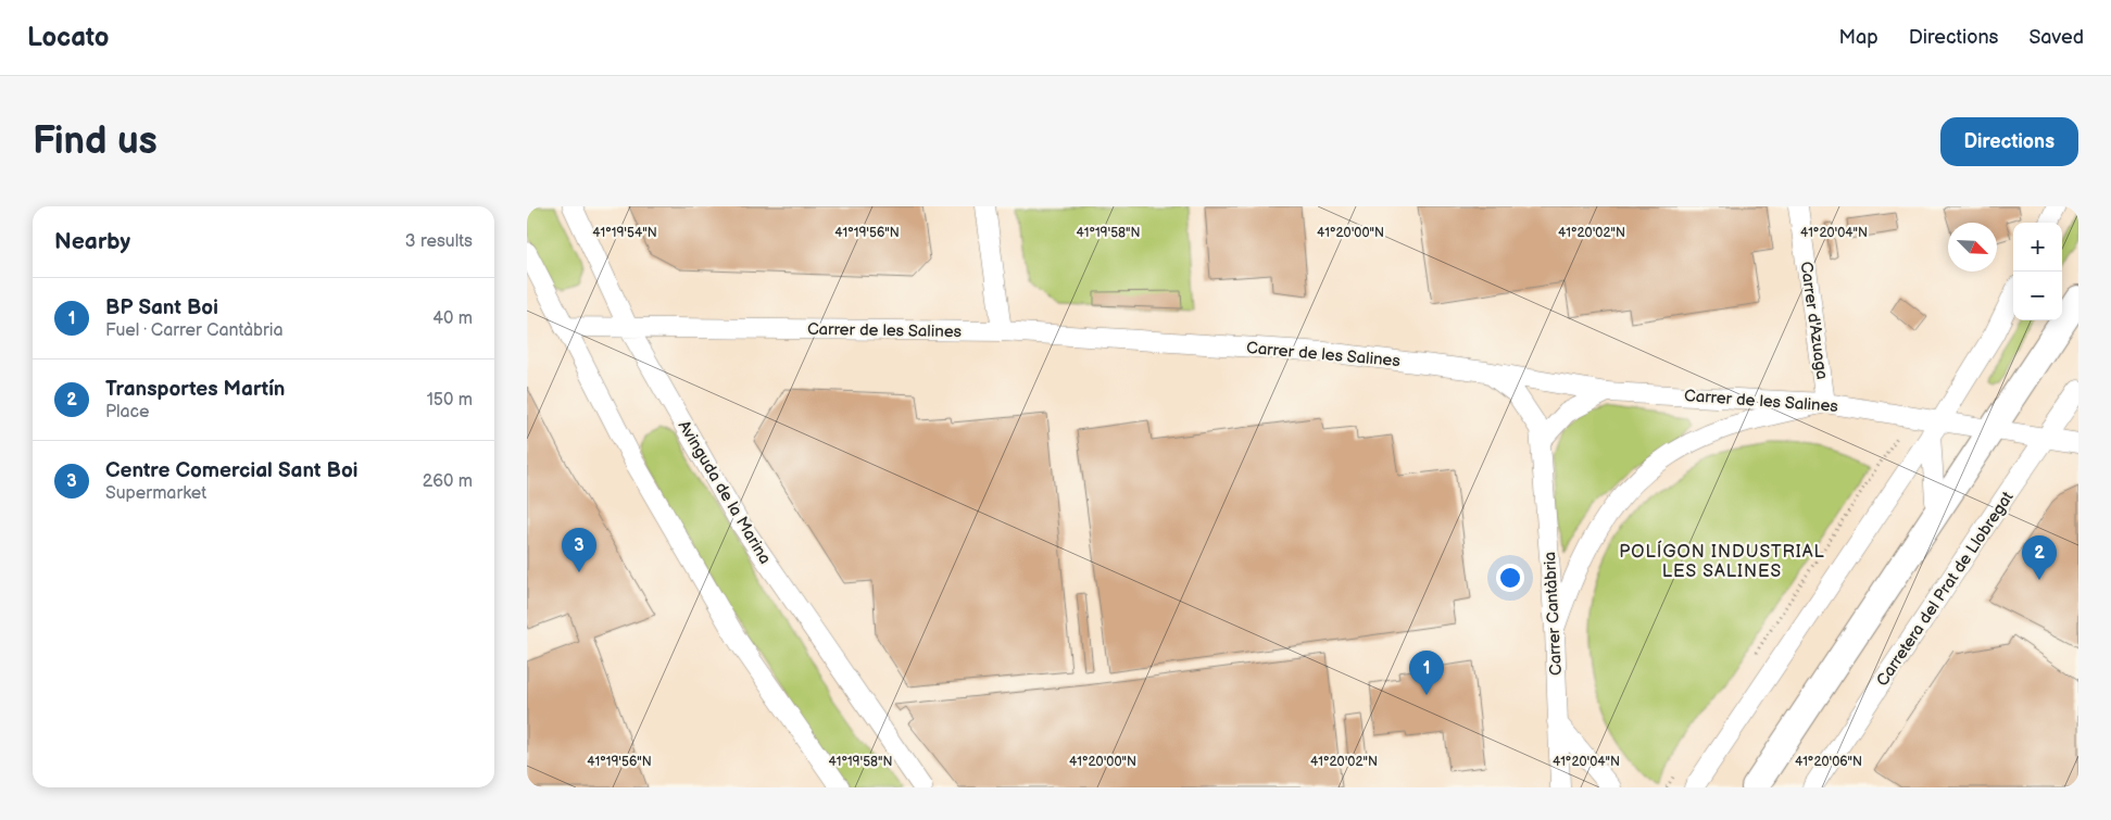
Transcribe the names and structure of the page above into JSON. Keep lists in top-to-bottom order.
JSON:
{
  "streets": {
    "street": [
      "Carrer d'Azuaga",
      "Carrer de les Salines",
      "Avinguda de la Marina",
      "Carretera del Prat de Llobregat",
      "Carrer Cantàbria"
    ]
  },
  "crossings": [
    ["Carrer d'Azuaga", "Carrer de les Salines"],
    ["Carrer de les Salines", "Avinguda de la Marina"],
    ["Carrer de les Salines", "Carretera del Prat de Llobregat"],
    ["Carrer de les Salines", "Carrer Cantàbria"]
  ],
  "districts": ["POLÍGON INDUSTRIAL LES SALINES"],
  "north": "bottom right",
  "page": {
    "header": "Locato",
    "nav": ["Map", "Directions", "Saved"],
    "buttons": "Directions",
    "title": "Find us",
    "heading": ["Nearby", "3 results"],
    "map_buttons": ["+", "−"],
    "list": [
      {
        "mark": "1",
        "name": "BP Sant Boi",
        "note": "Fuel · Carrer Cantàbria",
        "value": "40 m"
      },
      {
        "mark": "2",
        "name": "Transportes Martín",
        "note": "Place",
        "value": "150 m"
      },
      {
        "mark": "3",
        "name": "Centre Comercial Sant Boi",
        "note": "Supermarket",
        "value": "260 m"
      }
    ],
    "pins": ["3", "2", "1"]
  },
  "coordinates": [
    "41°19'54\"N",
    "41°19'56\"N",
    "41°19'58\"N",
    "41°20'00\"N",
    "41°20'02\"N",
    "41°20'04\"N",
    "41°20'06\"N"
  ]
}
